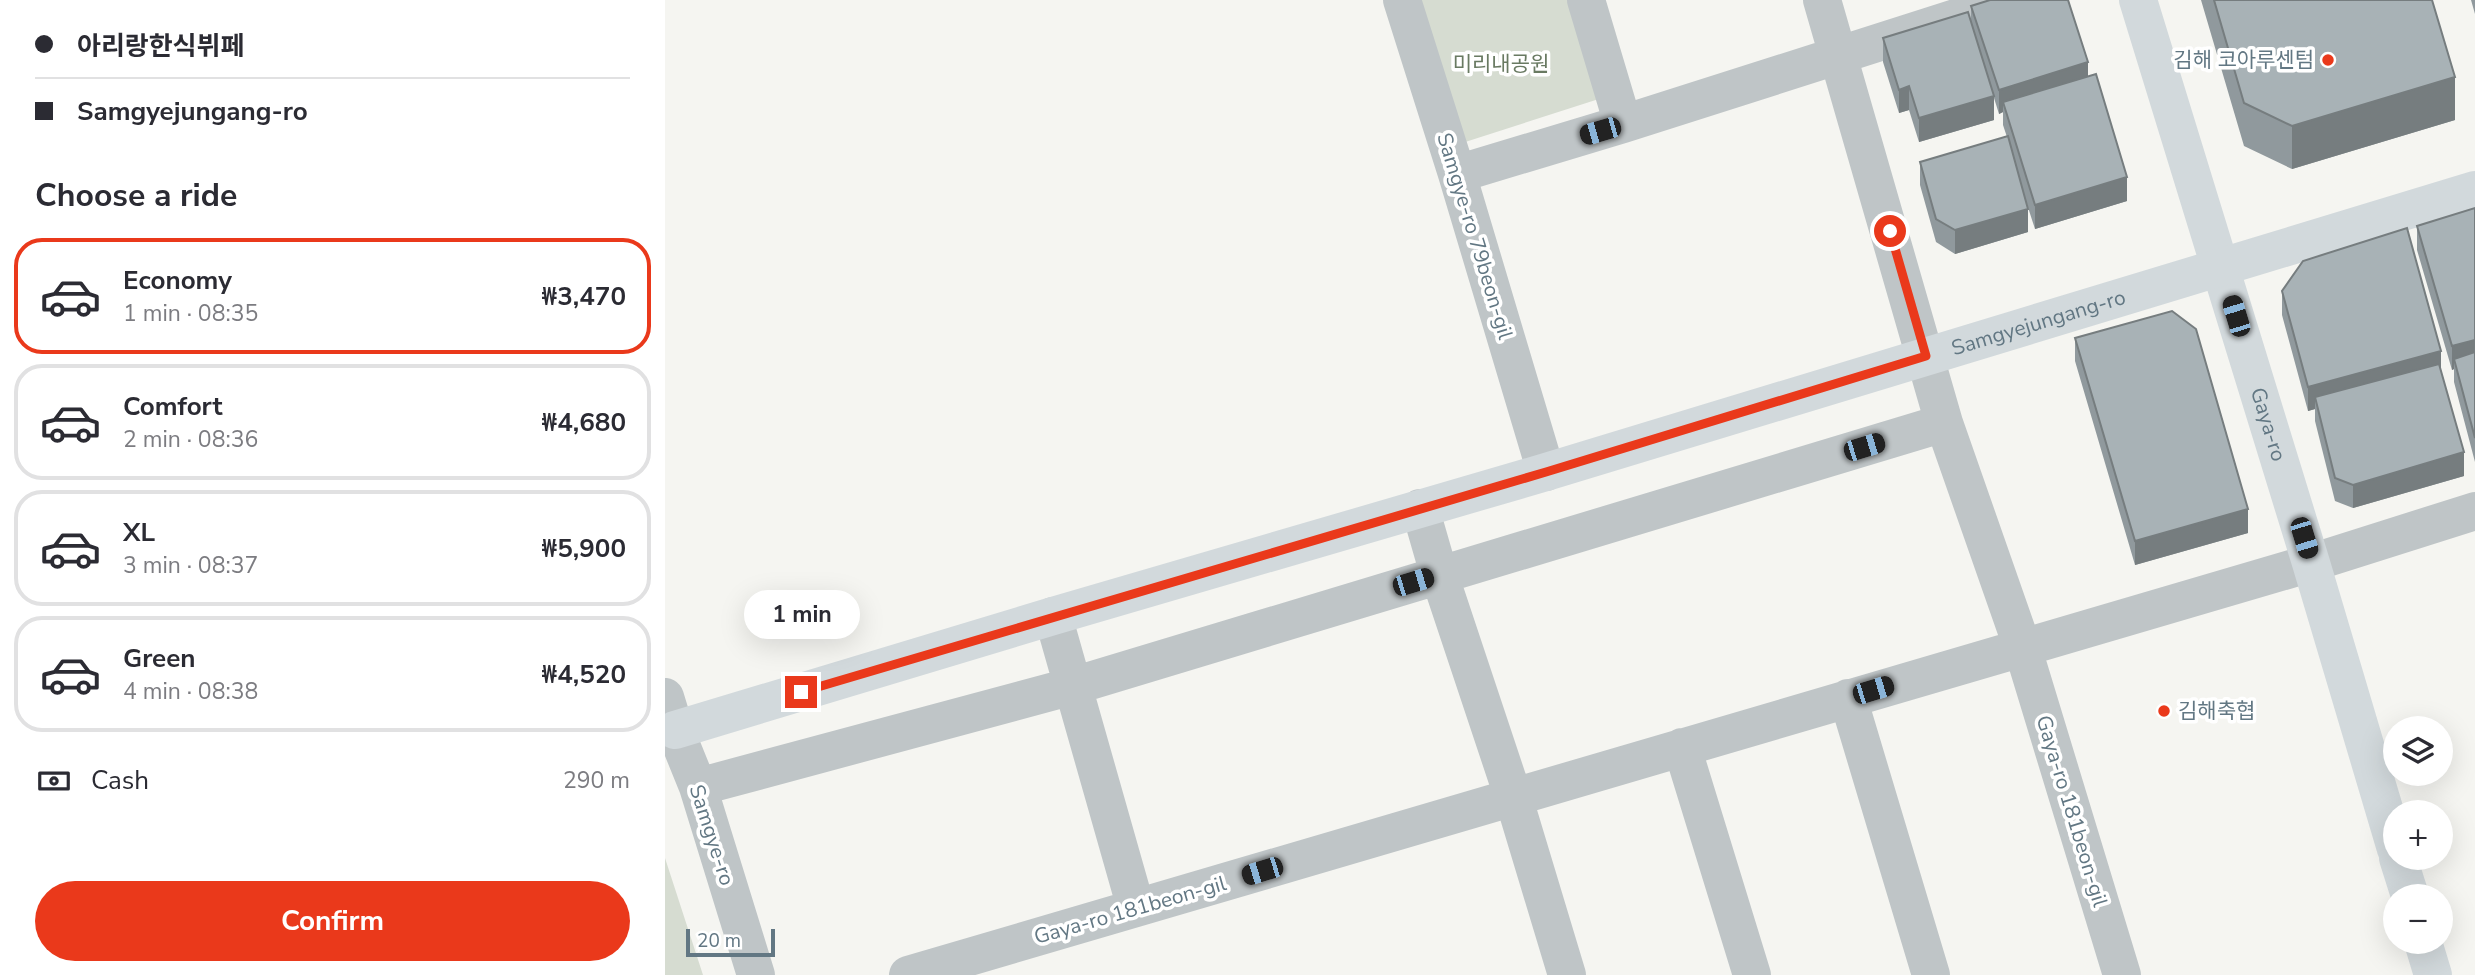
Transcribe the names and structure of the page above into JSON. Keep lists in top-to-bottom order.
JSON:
{
  "streets": {
    "main road": ["Samgyejungang-ro", "Gaya-ro"],
    "street": ["Samgye-ro 79beon-gil", "Gaya-ro 181beon-gil", "Samgye-ro"]
  },
  "crossings": [
    ["Samgye-ro 79beon-gil", "Samgyejungang-ro"],
    ["Samgyejungang-ro", "Gaya-ro"],
    ["Samgyejungang-ro", "Samgye-ro"],
    ["Gaya-ro", "Gaya-ro 181beon-gil"]
  ],
  "parks": ["미리내공원"],
  "places": ["김해 코아루센텀", "김해축협"],
  "scale_bar": "20 m",
  "page": {
    "banner": ["아리랑한식뷔페", "Samgyejungang-ro"],
    "heading": "Choose a ride",
    "list": [
      {
        "name": "Economy",
        "note": "1 min · 08:35",
        "value": "₩3,470"
      },
      {
        "name": "Comfort",
        "note": "2 min · 08:36",
        "value": "₩4,680"
      },
      {
        "name": "XL",
        "note": "3 min · 08:37",
        "value": "₩5,900"
      },
      {
        "name": "Green",
        "note": "4 min · 08:38",
        "value": "₩4,520"
      }
    ],
    "bubble": "1 min",
    "map_buttons": ["+", "−"],
    "pay": ["Cash", "290 m"],
    "buttons": "Confirm",
    "scale": "20 m"
  }
}
